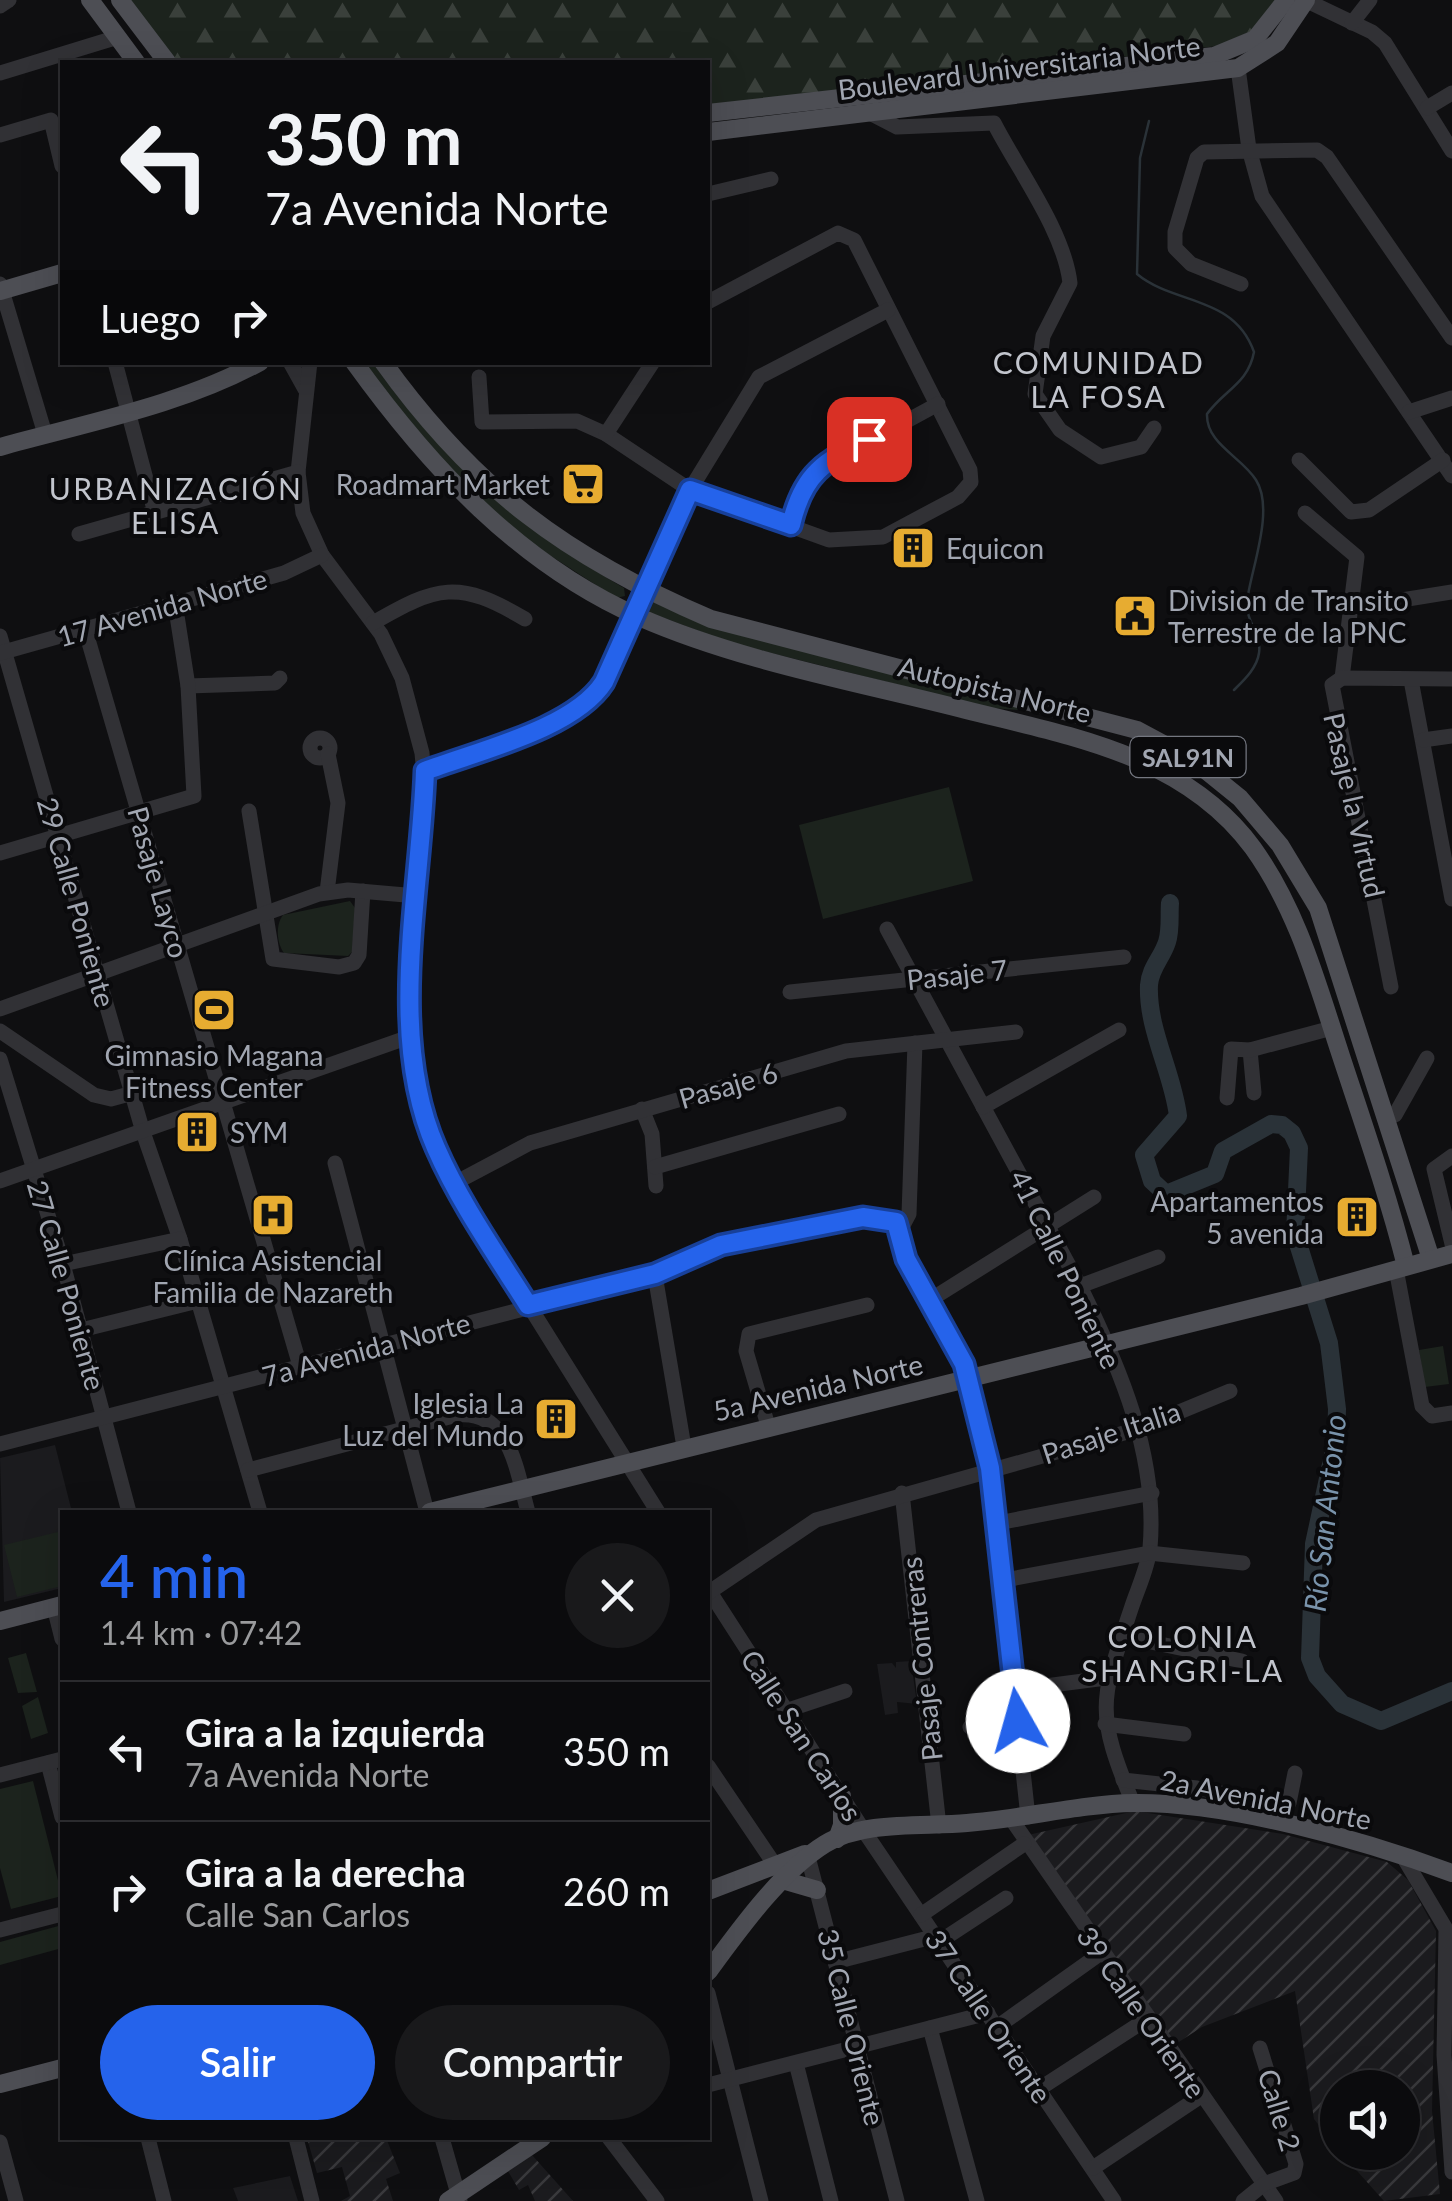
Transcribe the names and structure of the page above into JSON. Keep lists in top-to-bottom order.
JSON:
{
  "streets": {
    "main road": [
      "Boulevard Universitaria Norte",
      "Autopista Norte",
      "SAL91N",
      "5a Avenida Norte",
      "2a Avenida Norte"
    ],
    "street": [
      "17 Avenida Norte",
      "Pasaje la Virtud",
      "Pasaje Layco",
      "29 Calle Poniente",
      "Pasaje 7",
      "Pasaje 6",
      "41 Calle Poniente",
      "27 Calle Poniente",
      "7a Avenida Norte",
      "Pasaje Italia",
      "Pasaje Contreras",
      "Calle San Carlos",
      "39 Calle Oriente",
      "37 Calle Oriente",
      "35 Calle Oriente",
      "Calle 2"
    ]
  },
  "crossings": [
    ["17 Avenida Norte", "Pasaje Layco"],
    ["17 Avenida Norte", "29 Calle Poniente"],
    ["Autopista Norte", "5a Avenida Norte"],
    ["Pasaje Layco", "7a Avenida Norte"],
    ["29 Calle Poniente", "7a Avenida Norte"],
    ["Pasaje 7", "41 Calle Poniente"],
    ["Pasaje 6", "41 Calle Poniente"],
    ["41 Calle Poniente", "5a Avenida Norte"],
    ["41 Calle Poniente", "Pasaje Italia"],
    ["41 Calle Poniente", "2a Avenida Norte"],
    ["27 Calle Poniente", "7a Avenida Norte"],
    ["Pasaje Italia", "Pasaje Contreras"],
    ["Pasaje Contreras", "2a Avenida Norte"],
    ["Calle San Carlos", "2a Avenida Norte"],
    ["Calle San Carlos", "37 Calle Oriente"],
    ["2a Avenida Norte", "39 Calle Oriente"],
    ["2a Avenida Norte", "37 Calle Oriente"],
    ["2a Avenida Norte", "35 Calle Oriente"],
    ["39 Calle Oriente", "Calle 2"]
  ],
  "districts": ["COMUNIDAD LA FOSA", "URBANIZACIÓN ELISA", "COLONIA SHANGRI-LA"],
  "water": ["Río San Antonio"],
  "places": {
    "supermarket": ["Roadmart Market"],
    "building": [
      "Equicon",
      "SYM",
      "Apartamentos 5 avenida",
      "Iglesia La Luz del Mundo"
    ],
    "public building": ["Division de Transito Terrestre de la PNC"],
    "sports": ["Gimnasio Magana Fitness Center"],
    "hospital": ["Clínica Asistencial Familia de Nazareth"]
  },
  "page": {
    "turn": ["350 m", "7a Avenida Norte"],
    "then": "Luego",
    "heading": ["4 min", "1.4 km · 07:42"],
    "list": [
      {
        "name": "Gira a la izquierda",
        "note": "7a Avenida Norte",
        "value": "350 m"
      },
      {
        "name": "Gira a la derecha",
        "note": "Calle San Carlos",
        "value": "260 m"
      }
    ],
    "buttons": ["Salir", "Compartir"]
  }
}
